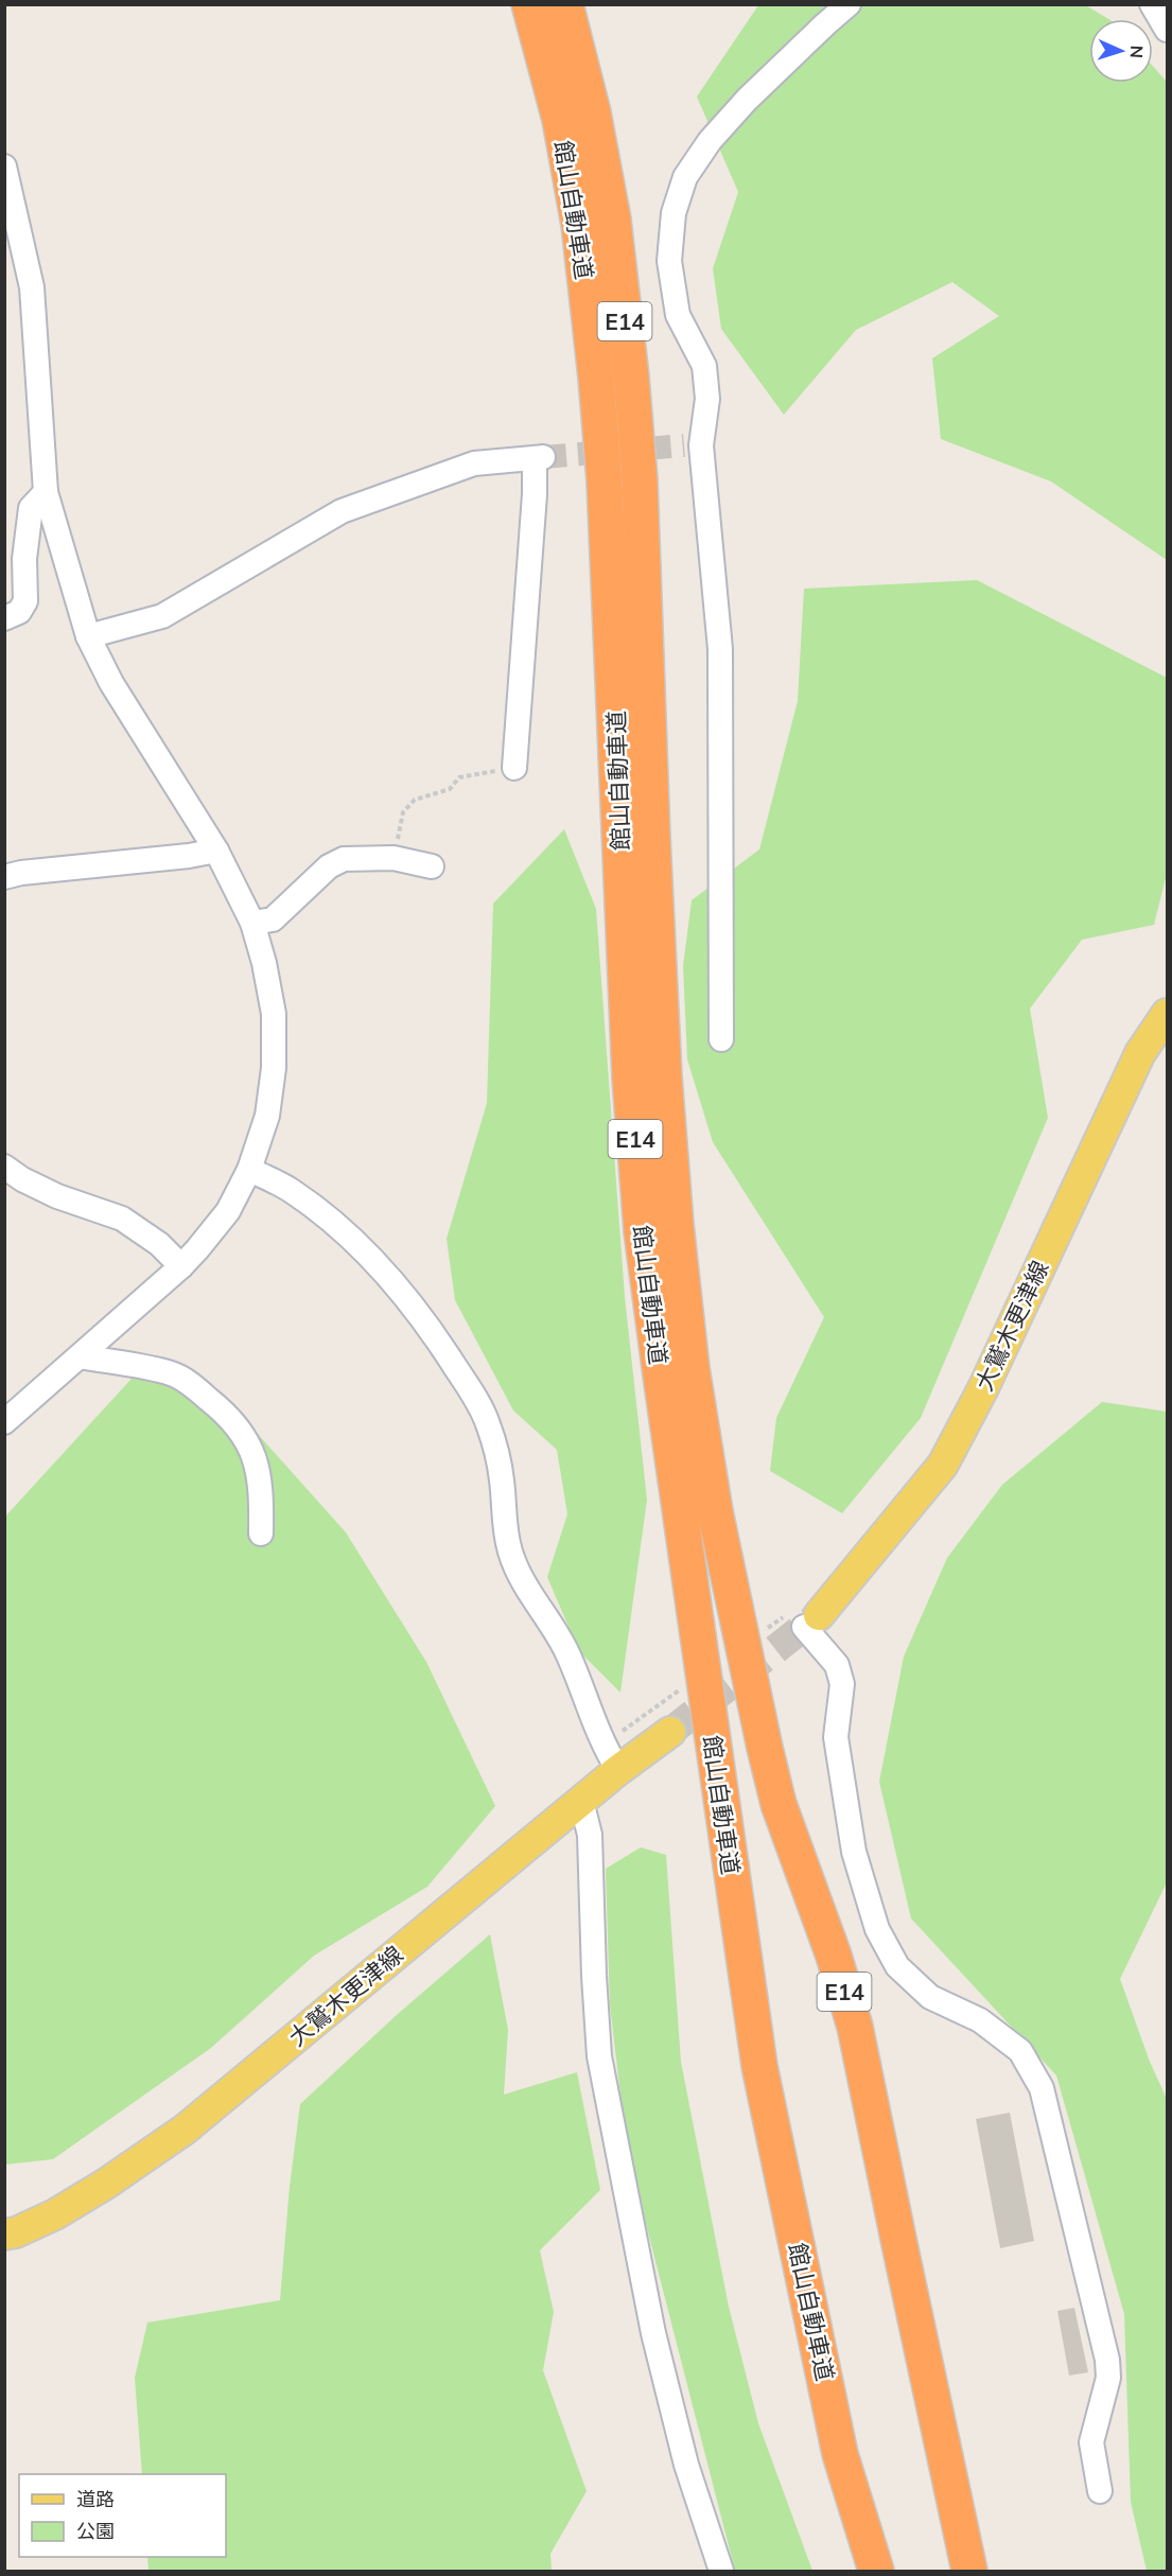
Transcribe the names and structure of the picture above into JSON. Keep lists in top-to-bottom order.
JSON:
{
  "streets": {
    "highway": ["館山自動車道", "E14"],
    "main road": ["大鷲木更津線"]
  },
  "legend": ["道路", "公園"],
  "north": "right"
}
